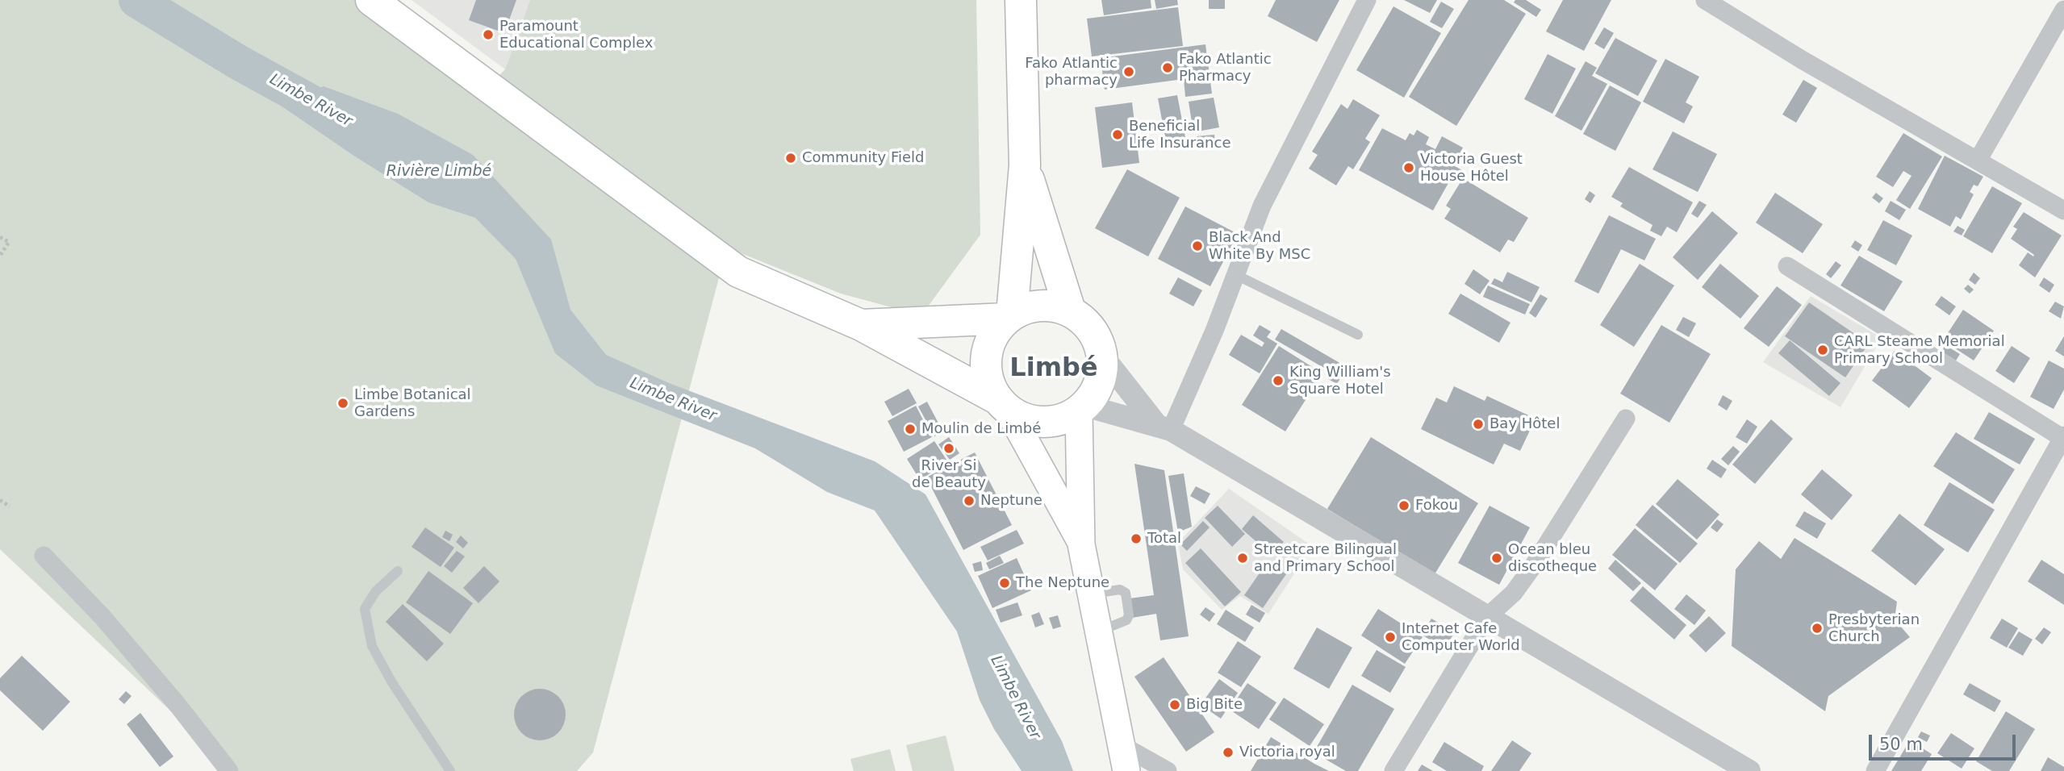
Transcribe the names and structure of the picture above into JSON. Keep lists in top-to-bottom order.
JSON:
{
  "districts": ["Limbé"],
  "water": ["Limbe River", "Rivière Limbé"],
  "places": [
    "Paramount Educational Complex",
    "Fako Atlantic Pharmacy",
    "Fako Atlantic pharmacy",
    "Beneficial Life Insurance",
    "Community Field",
    "Victoria Guest House Hôtel",
    "Black And White By MSC",
    "CARL Steame Memorial Primary School",
    "King William's Square Hotel",
    "Limbe Botanical Gardens",
    "Bay Hôtel",
    "Moulin de Limbé",
    "River Si de Beauty",
    "Neptune",
    "Fokou",
    "Total",
    "Streetcare Bilingual and Primary School",
    "Ocean bleu discotheque",
    "The Neptune",
    "Presbyterian Church",
    "Internet Cafe Computer World",
    "Big Bite",
    "Victoria royal"
  ],
  "scale_bar": "50 m"
}
